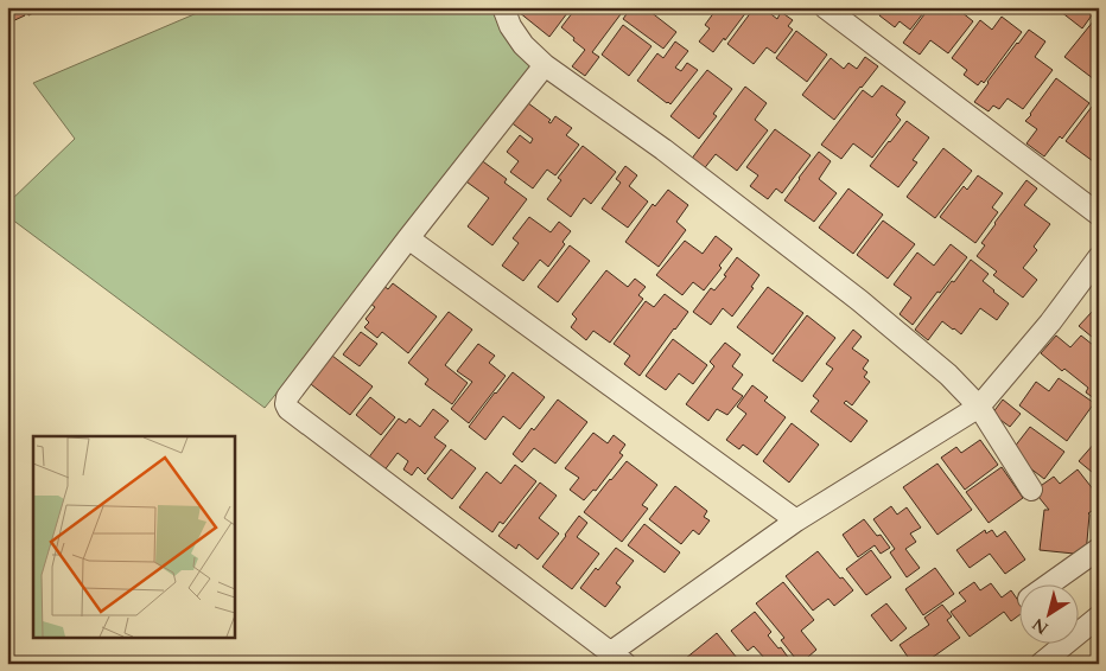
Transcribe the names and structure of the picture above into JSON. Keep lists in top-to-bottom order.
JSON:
{
  "north": "bottom left"
}
